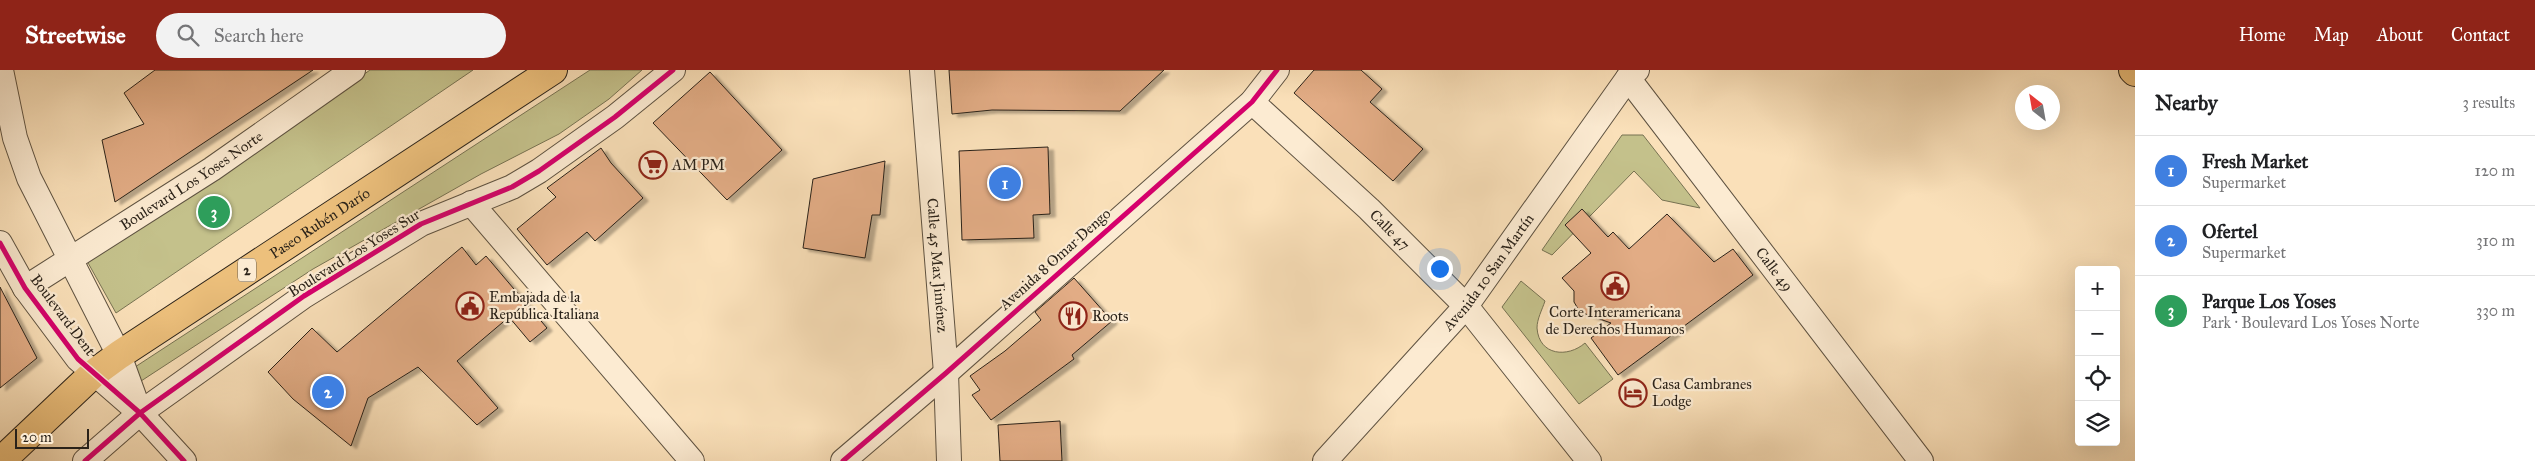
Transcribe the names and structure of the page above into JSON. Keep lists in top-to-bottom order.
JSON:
{
  "streets": {
    "highway": ["Paseo Rubén Darío", "2"],
    "street": [
      "Boulevard Los Yoses Norte",
      "Calle 47",
      "Boulevard Los Yoses Sur",
      "Avenida 8 Omar Dengo",
      "Calle 45 Max Jiménez",
      "Calle 49",
      "Avenida 10 San Martín",
      "Boulevard Dent"
    ]
  },
  "crossings": [
    ["Boulevard Los Yoses Norte", "Boulevard Dent"],
    ["Paseo Rubén Darío", "Boulevard Dent"],
    ["Calle 47", "Avenida 8 Omar Dengo"],
    ["Calle 47", "Avenida 10 San Martín"],
    ["Boulevard Los Yoses Sur", "Boulevard Dent"],
    ["Avenida 8 Omar Dengo", "Calle 45 Max Jiménez"],
    ["Calle 49", "Avenida 10 San Martín"]
  ],
  "places": {
    "supermarket": ["AM PM"],
    "public building": ["Corte Interamericana de Derechos Humanos", "Embajada de la República Italiana"],
    "restaurant": ["Roots"],
    "hotel": ["Casa Cambranes Lodge"]
  },
  "scale_bar": "20 m",
  "north": "top left",
  "page": {
    "header": "Streetwise",
    "search": "Search here",
    "nav": [
      "Home",
      "Map",
      "About",
      "Contact"
    ],
    "heading": ["Nearby", "3 results"],
    "list": [
      {
        "mark": "1",
        "name": "Fresh Market",
        "note": "Supermarket",
        "value": "120 m"
      },
      {
        "mark": "2",
        "name": "Ofertel",
        "note": "Supermarket",
        "value": "310 m"
      },
      {
        "mark": "3",
        "name": "Parque Los Yoses",
        "note": "Park · Boulevard Los Yoses Norte",
        "value": "330 m"
      }
    ],
    "pins": ["1", "3", "2"],
    "map_buttons": ["+", "−"],
    "scale": "20 m"
  }
}
